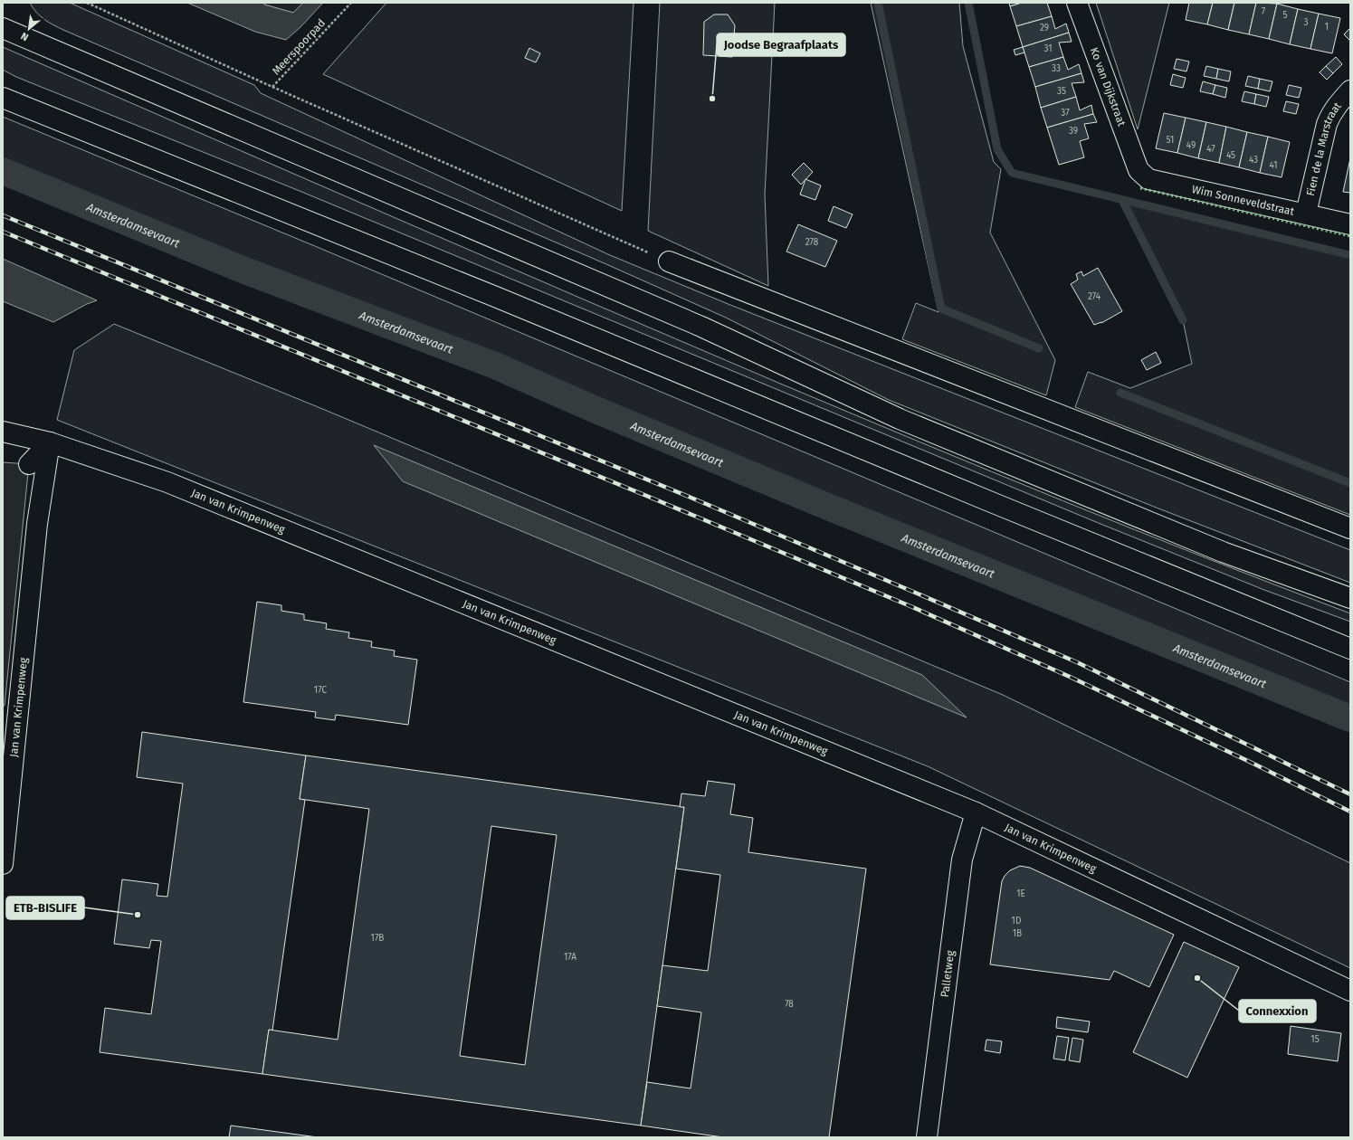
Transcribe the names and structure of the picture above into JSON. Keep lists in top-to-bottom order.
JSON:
{
  "streets": {
    "street": [
      "Ko van Dijkstraat",
      "Fien de la Marstraat",
      "Wim Sonneveldstraat",
      "Jan van Krimpenweg",
      "Palletweg"
    ],
    "path": ["Meerspoorpad"]
  },
  "crossings": [
    ["Ko van Dijkstraat", "Wim Sonneveldstraat"],
    ["Fien de la Marstraat", "Wim Sonneveldstraat"],
    ["Jan van Krimpenweg", "Palletweg"]
  ],
  "water": ["Amsterdamsevaart"],
  "places": ["Joodse Begraafplaats", "ETB-BISLIFE", "Connexxion"],
  "house_numbers": [
    "7",
    "5",
    "3",
    "1",
    "29",
    "31",
    "33",
    "35",
    "37",
    "39",
    "51",
    "49",
    "47",
    "45",
    "43",
    "41",
    "278",
    "274",
    "17C",
    "1E",
    "1D",
    "1B",
    "17B",
    "17A",
    "78",
    "15"
  ],
  "north": "bottom left"
}
